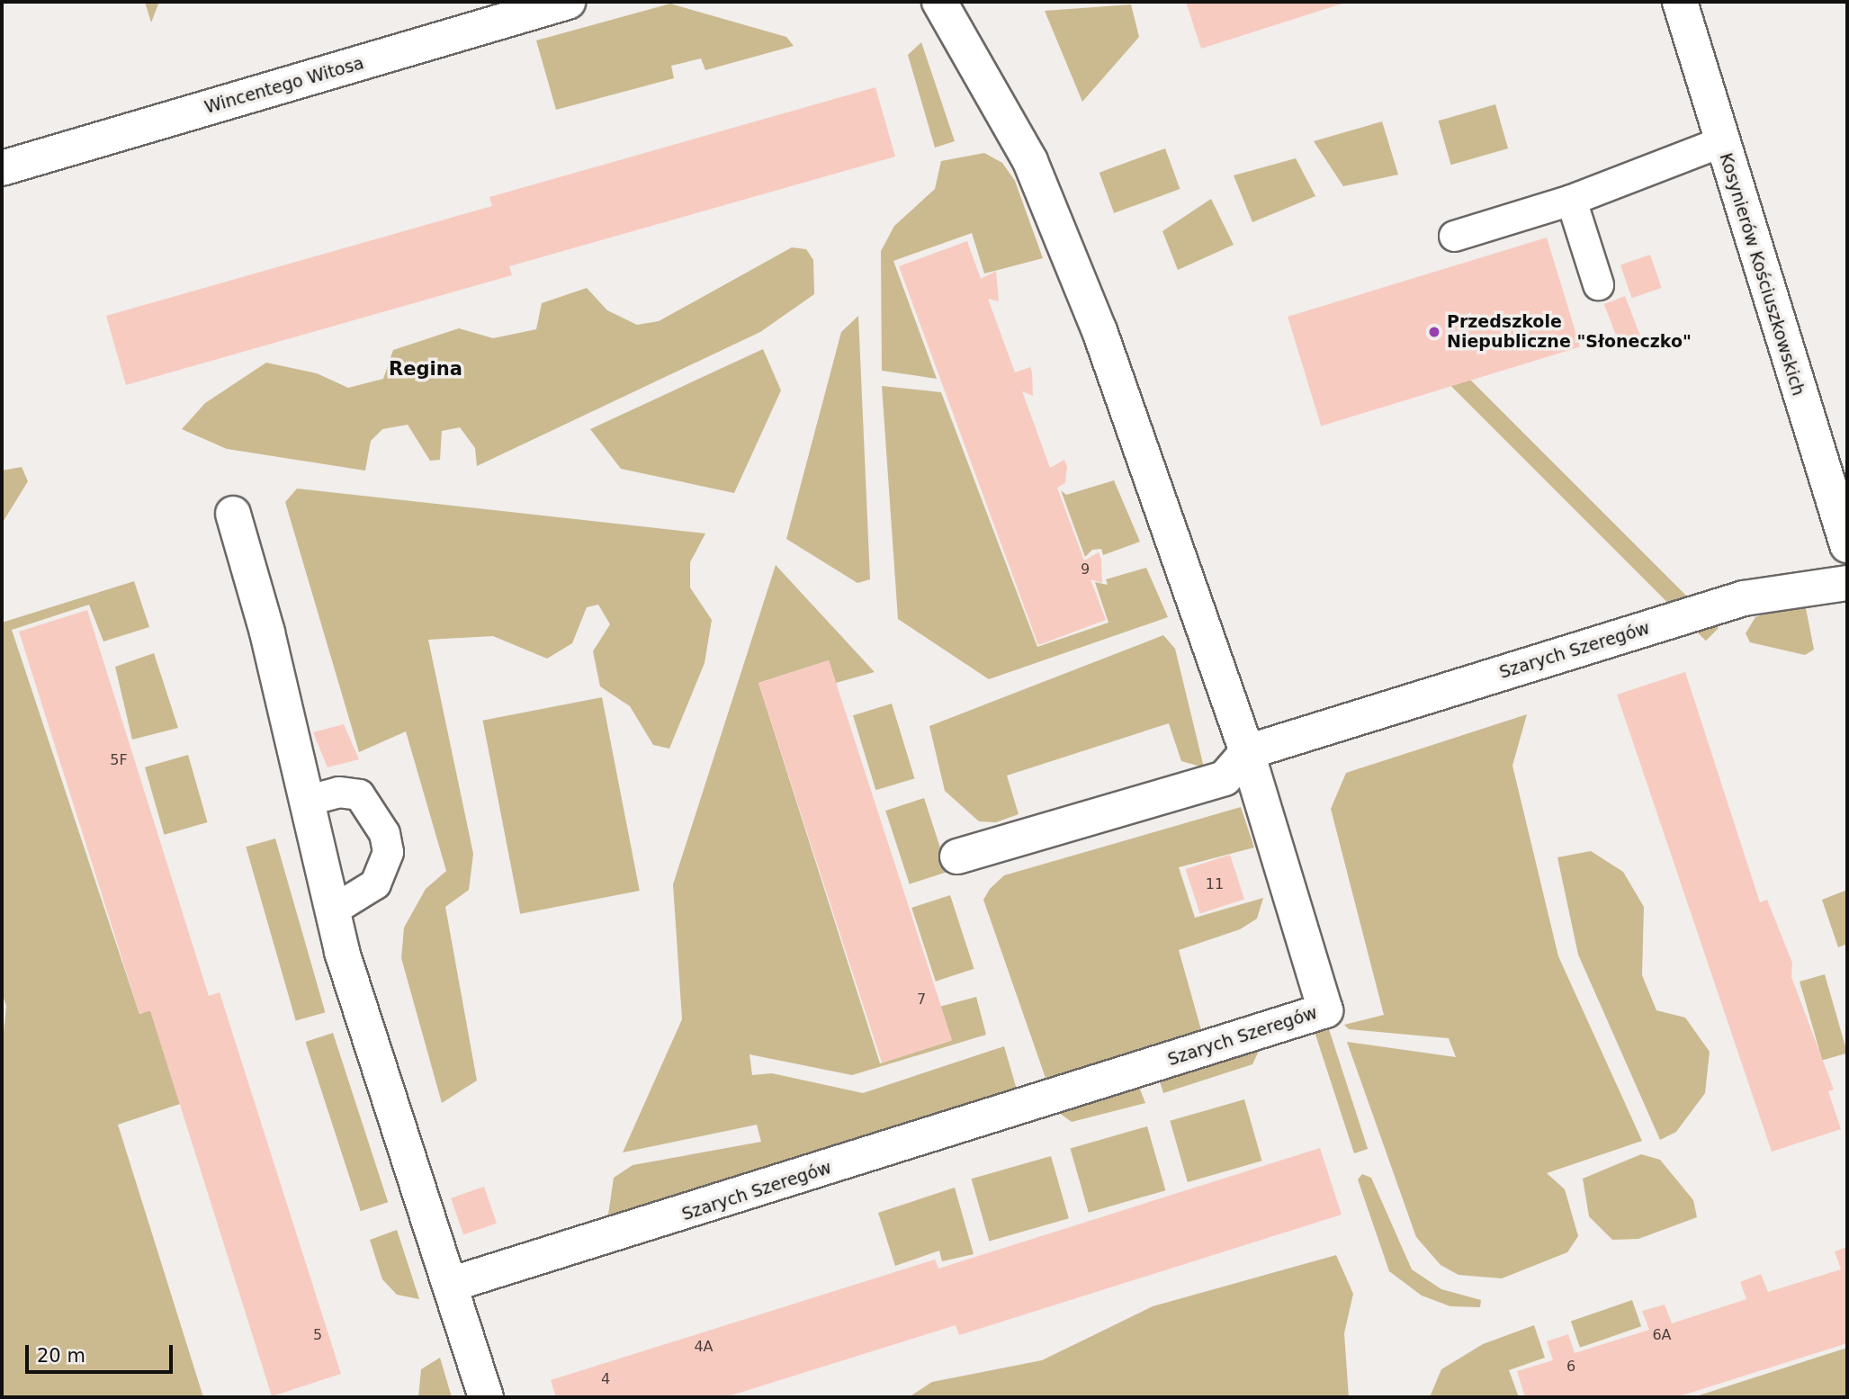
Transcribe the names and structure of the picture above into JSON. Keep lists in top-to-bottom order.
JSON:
{
  "streets": {
    "street": ["Wincentego Witosa", "Kosynierów Kościuszkowskich", "Szarych Szeregów"]
  },
  "districts": ["Regina"],
  "places": ["Przedszkole Niepubliczne \"Słoneczko\""],
  "house_numbers": [
    "9",
    "5F",
    "11",
    "7",
    "5",
    "6A",
    "4A",
    "6",
    "4"
  ],
  "scale_bar": "20 m"
}
